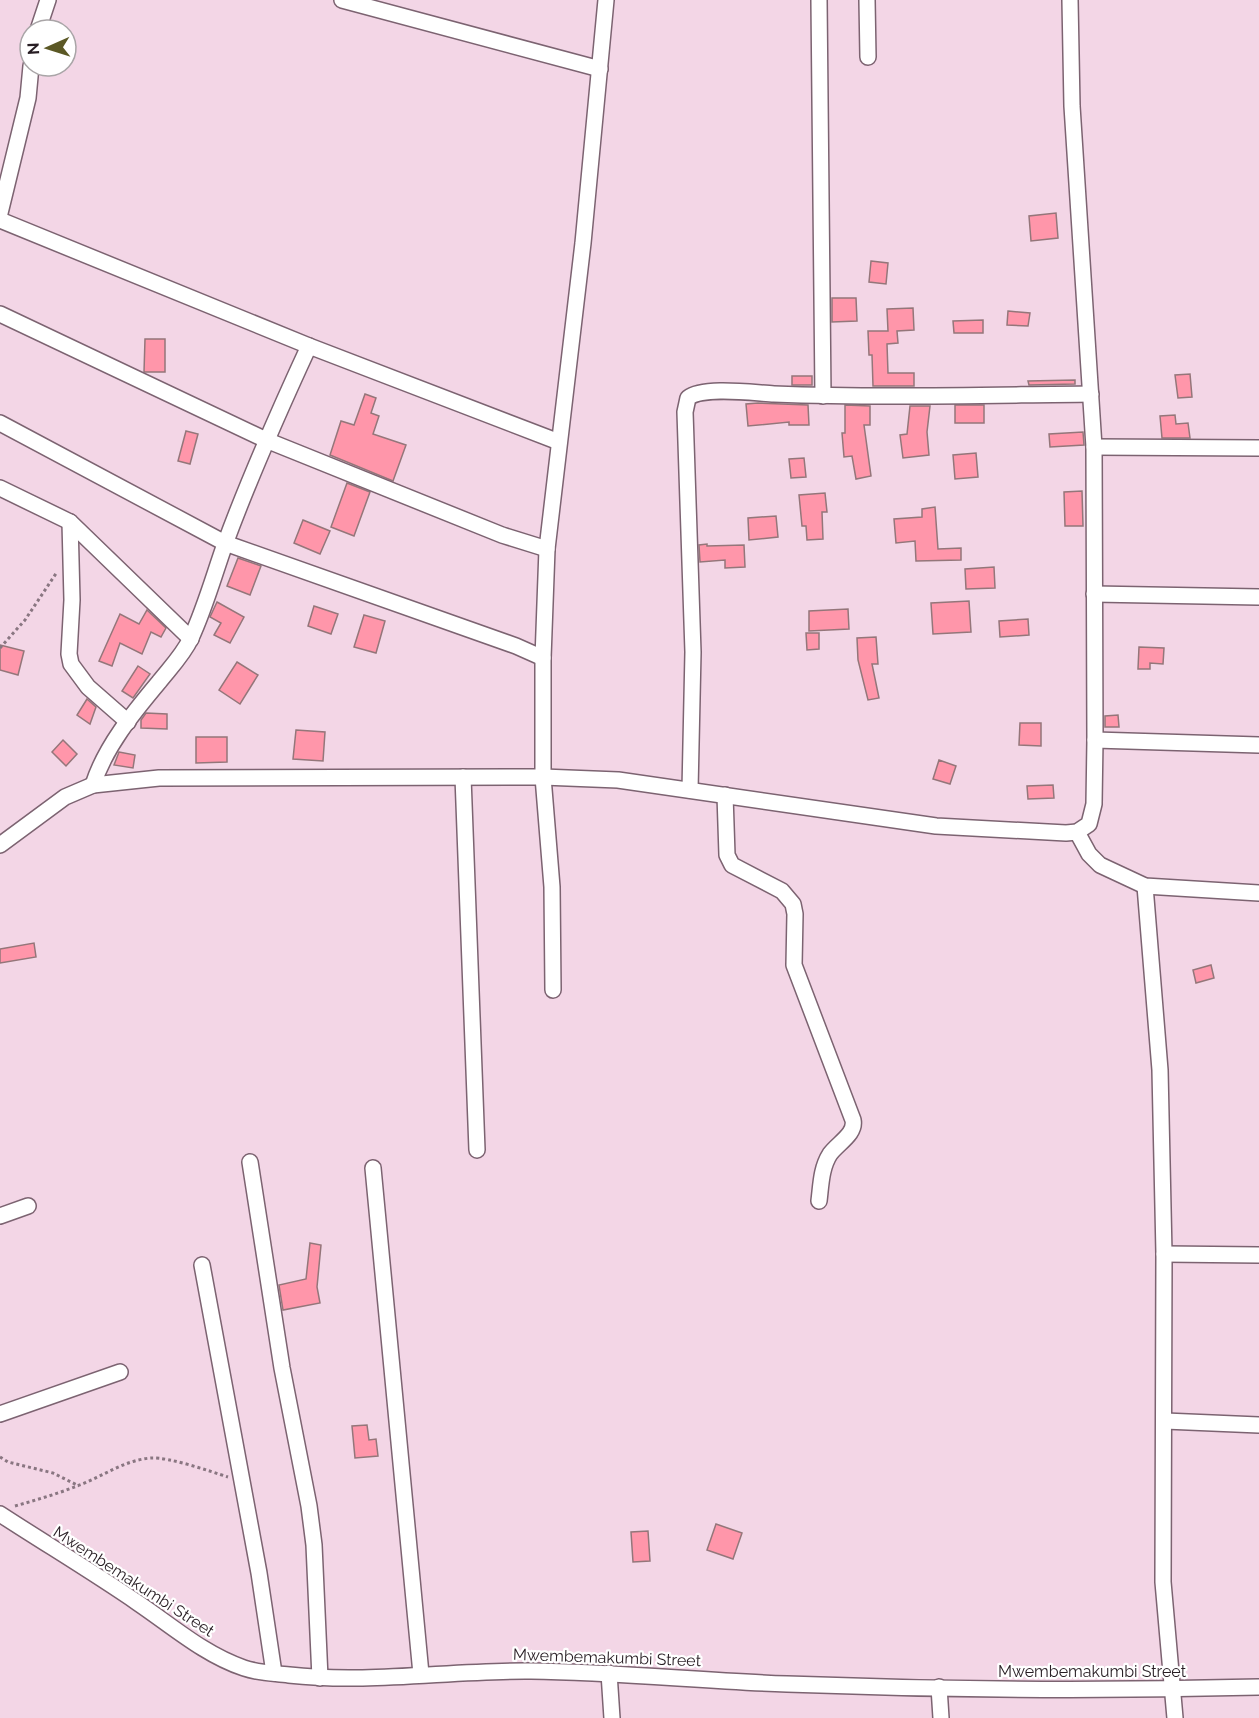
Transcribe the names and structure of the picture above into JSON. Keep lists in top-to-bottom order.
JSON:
{
  "streets": {
    "street": ["Mwembemakumbi Street"]
  },
  "north": "left"
}
